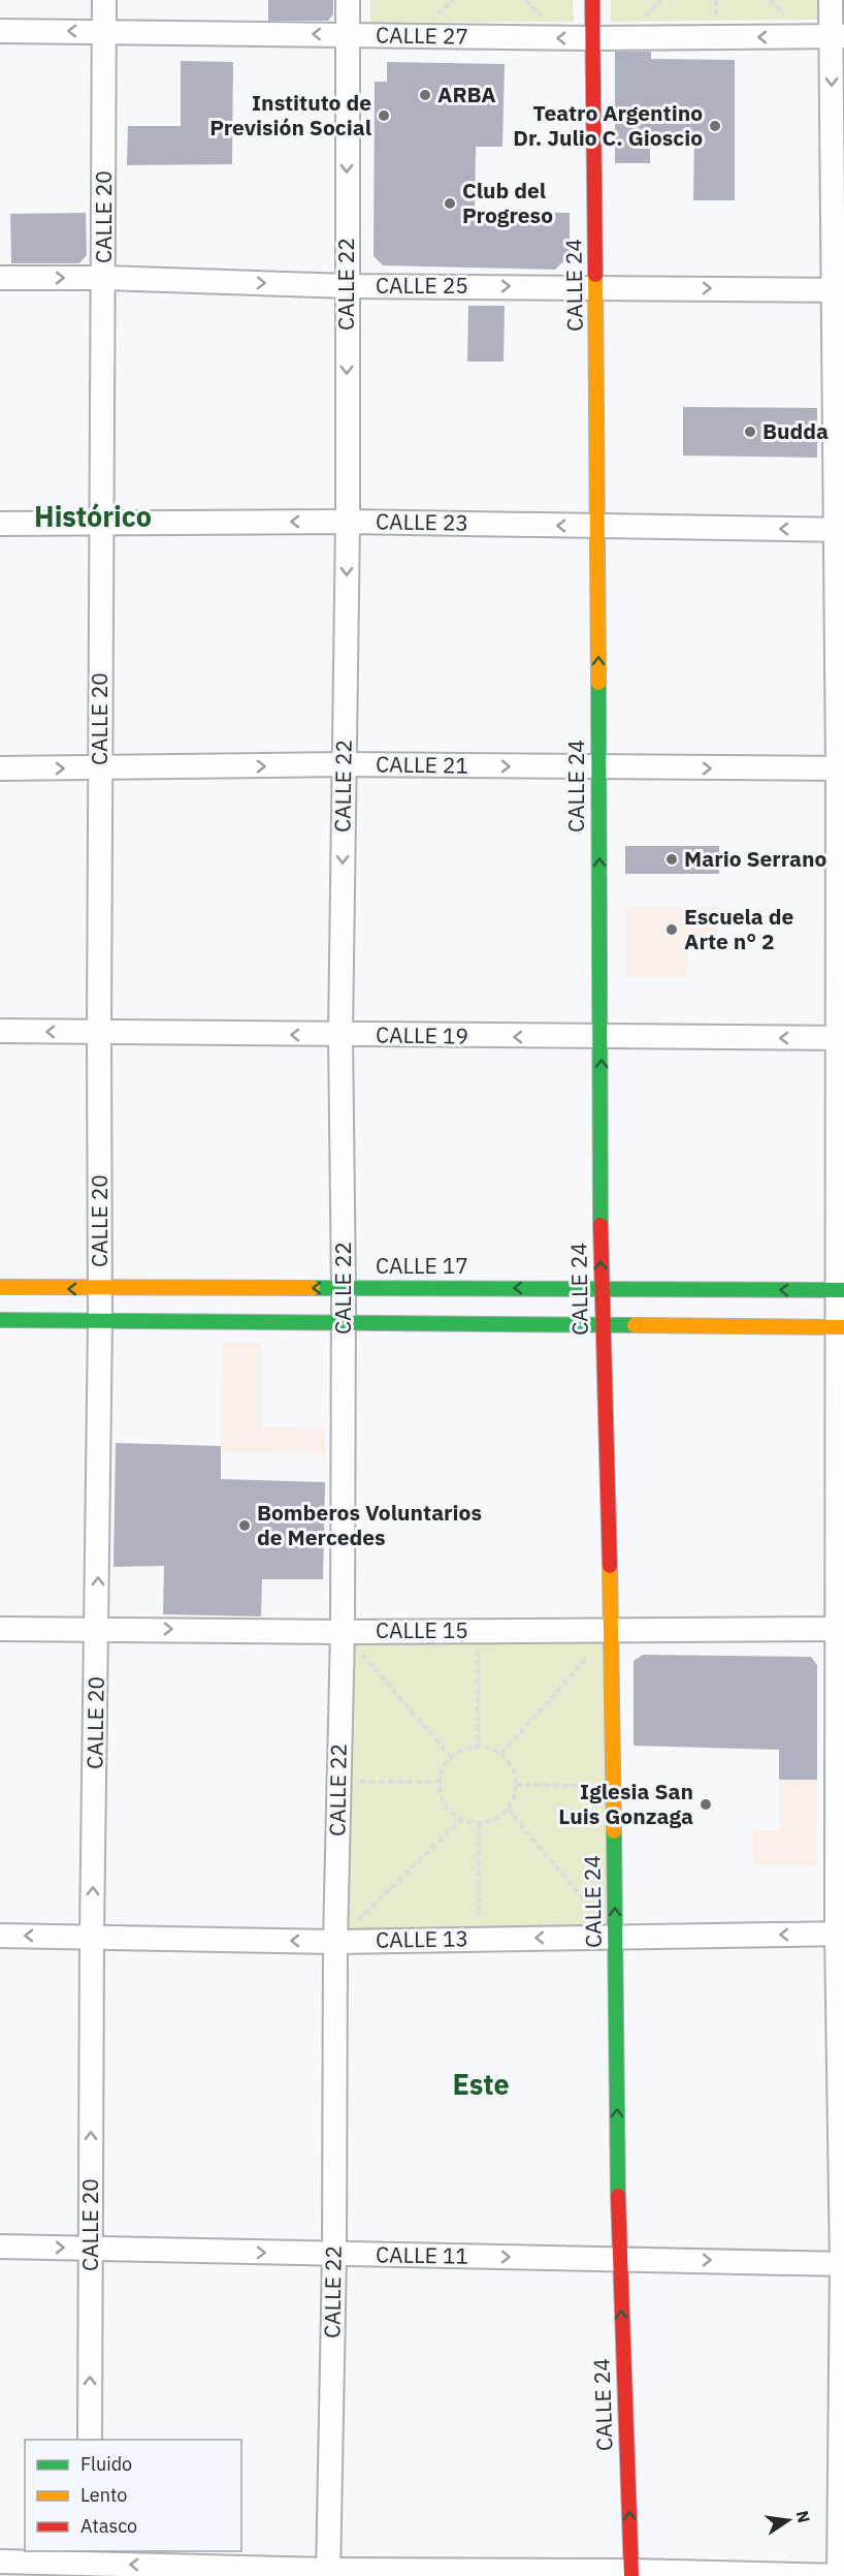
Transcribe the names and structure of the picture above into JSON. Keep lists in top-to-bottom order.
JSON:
{
  "streets": {
    "street": [
      "CALLE 27",
      "CALLE 20",
      "CALLE 22",
      "CALLE 24",
      "CALLE 25",
      "CALLE 23",
      "CALLE 21",
      "CALLE 19",
      "CALLE 17",
      "CALLE 15",
      "CALLE 13",
      "CALLE 11"
    ]
  },
  "crossings": [
    ["CALLE 27", "CALLE 20"],
    ["CALLE 27", "CALLE 22"],
    ["CALLE 27", "CALLE 24"],
    ["CALLE 20", "CALLE 25"],
    ["CALLE 20", "CALLE 23"],
    ["CALLE 20", "CALLE 21"],
    ["CALLE 20", "CALLE 19"],
    ["CALLE 20", "CALLE 17"],
    ["CALLE 20", "CALLE 15"],
    ["CALLE 20", "CALLE 13"],
    ["CALLE 20", "CALLE 11"],
    ["CALLE 22", "CALLE 25"],
    ["CALLE 22", "CALLE 23"],
    ["CALLE 22", "CALLE 21"],
    ["CALLE 22", "CALLE 19"],
    ["CALLE 22", "CALLE 17"],
    ["CALLE 22", "CALLE 15"],
    ["CALLE 22", "CALLE 13"],
    ["CALLE 22", "CALLE 11"],
    ["CALLE 24", "CALLE 25"],
    ["CALLE 24", "CALLE 23"],
    ["CALLE 24", "CALLE 21"],
    ["CALLE 24", "CALLE 19"],
    ["CALLE 24", "CALLE 17"],
    ["CALLE 24", "CALLE 15"],
    ["CALLE 24", "CALLE 13"],
    ["CALLE 24", "CALLE 11"]
  ],
  "one_way": [
    "CALLE 27",
    "CALLE 20",
    "CALLE 22",
    "CALLE 24",
    "CALLE 25",
    "CALLE 23",
    "CALLE 21",
    "CALLE 19",
    "CALLE 13",
    "CALLE 11"
  ],
  "districts": ["Histórico", "Este"],
  "places": [
    "ARBA",
    "Instituto de Previsión Social",
    "Teatro Argentino Dr. Julio C. Gioscio",
    "Club del Progreso",
    "Budda",
    "Mario Serrano",
    "Escuela de Arte n° 2",
    "Bomberos Voluntarios de Mercedes",
    "Iglesia San Luis Gonzaga"
  ],
  "legend": ["Fluido", "Lento", "Atasco"],
  "north": "right"
}
